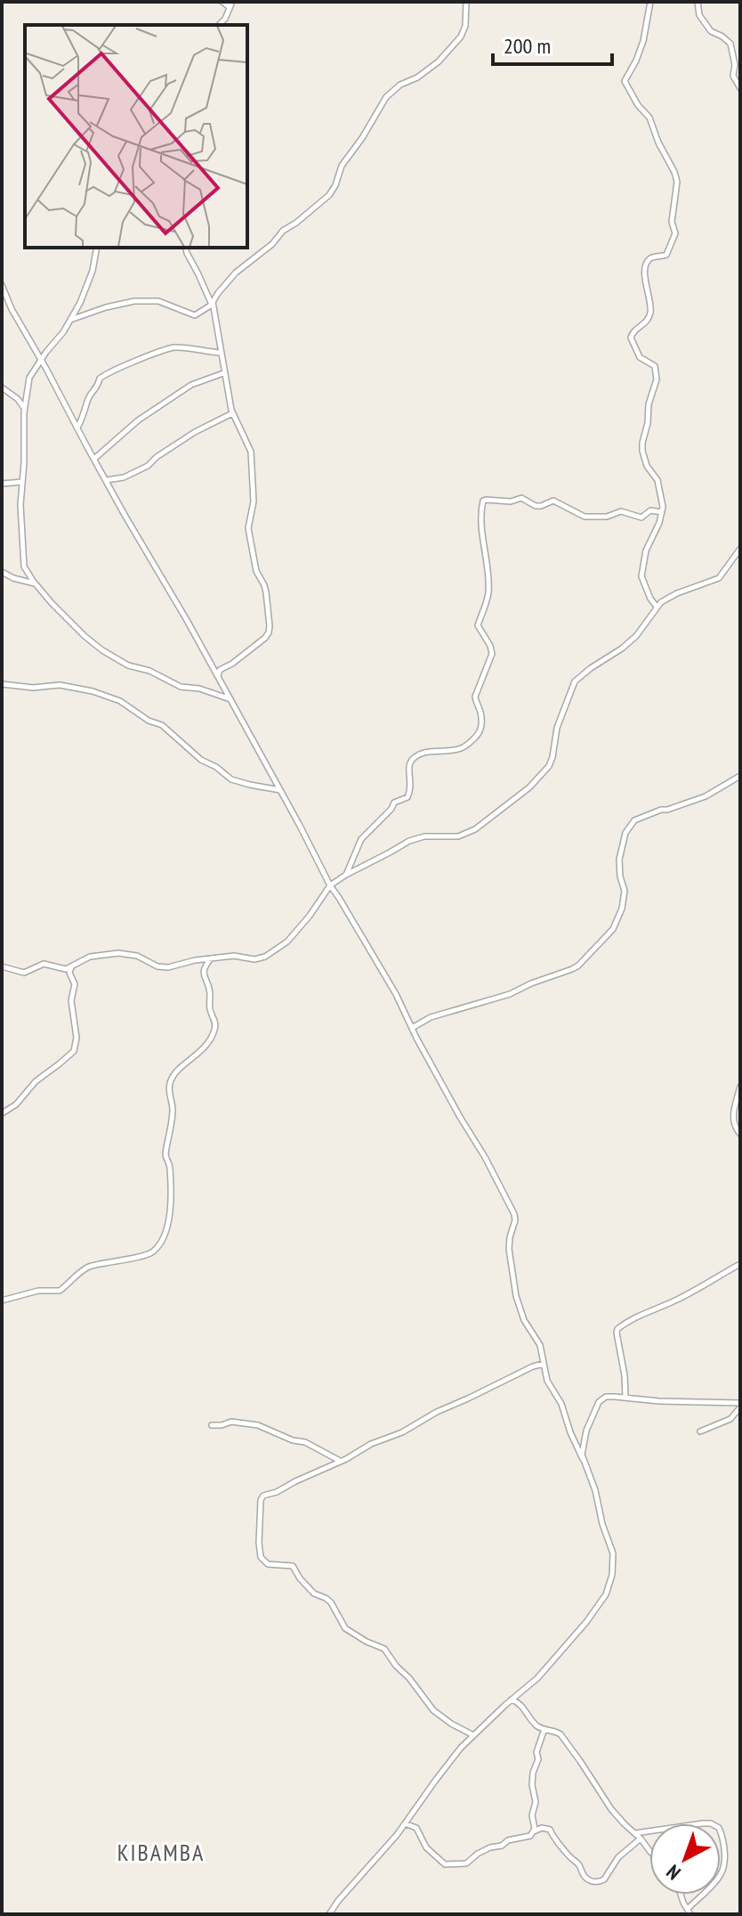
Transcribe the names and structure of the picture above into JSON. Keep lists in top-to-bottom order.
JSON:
{
  "districts": ["KIBAMBA"],
  "scale_bar": "200 m",
  "north": "bottom left"
}
